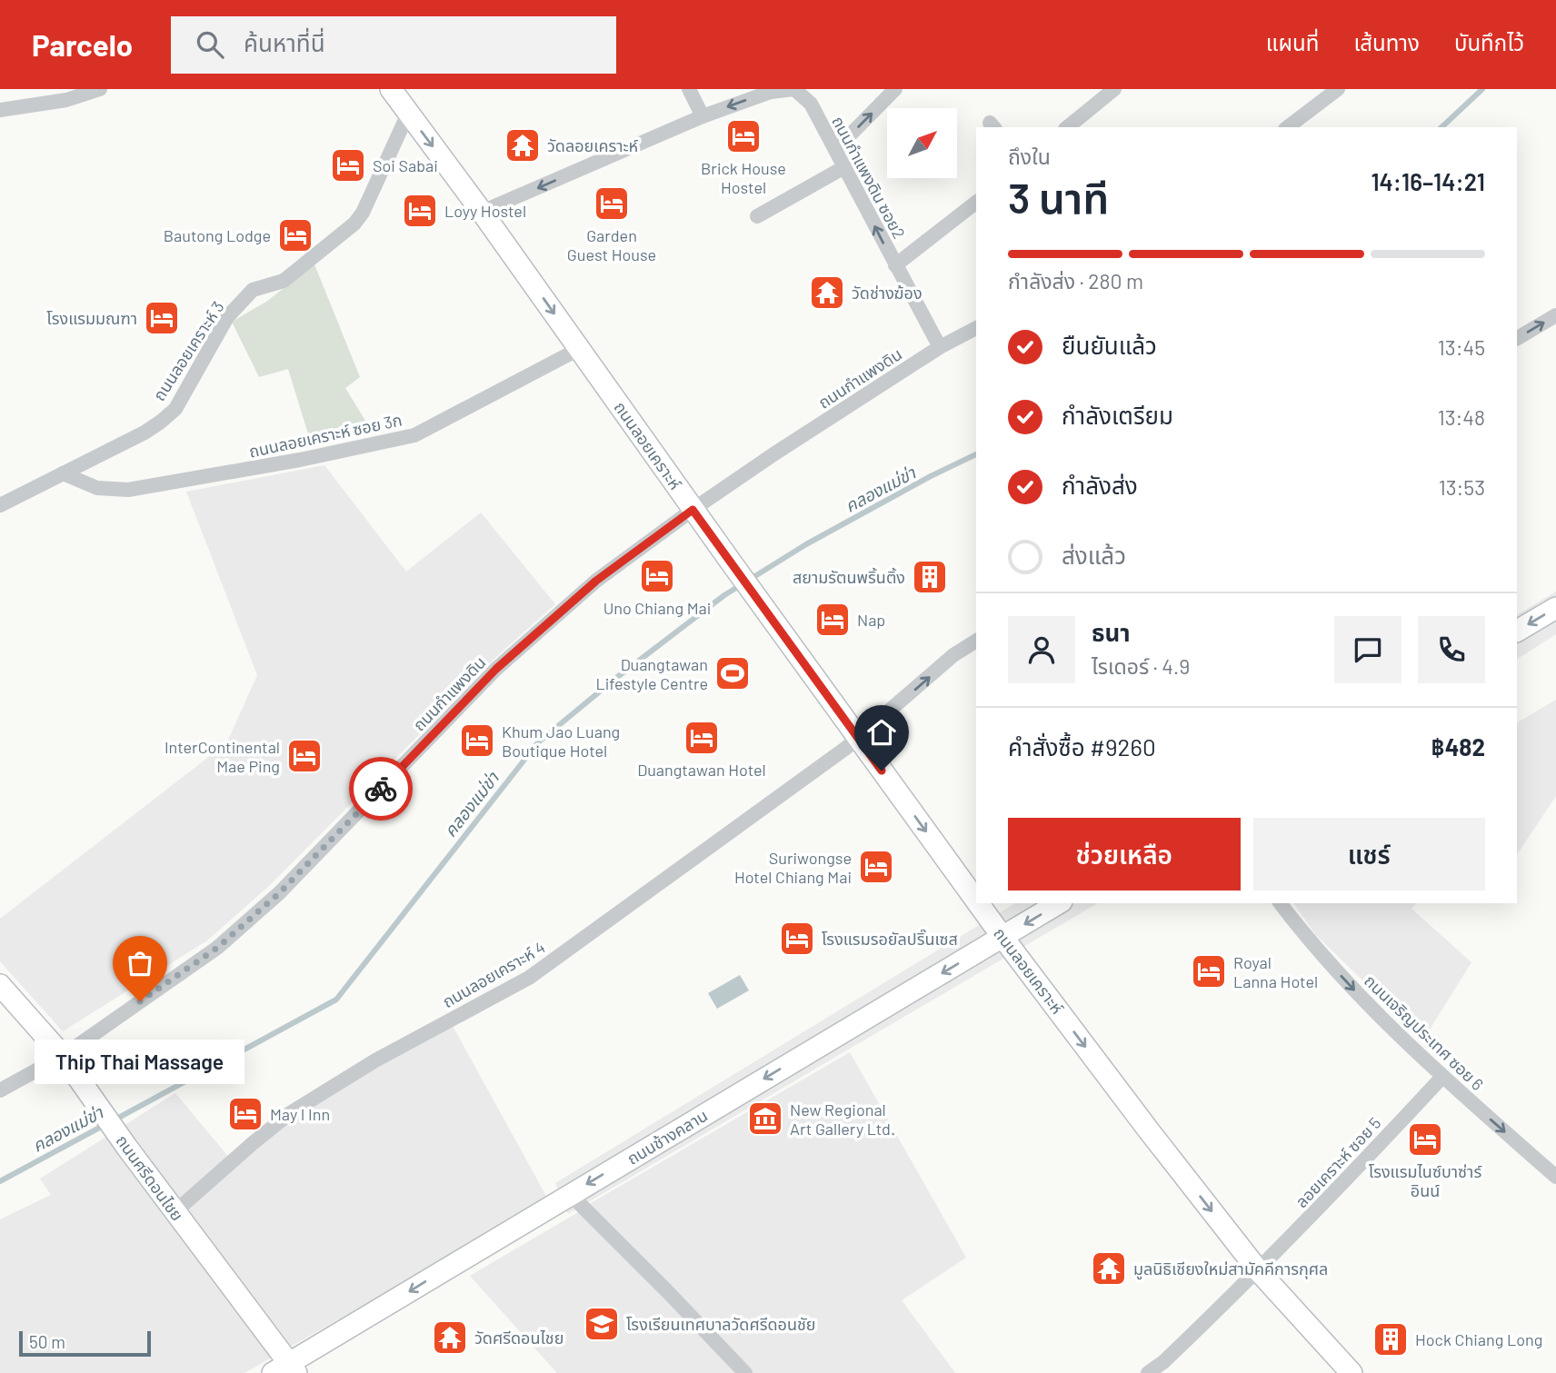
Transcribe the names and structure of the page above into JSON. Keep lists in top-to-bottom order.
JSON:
{
  "streets": {
    "street": [
      "ถนนกำแพงดิน ซอย2",
      "ถนนลอยเคราะห์ 3",
      "ถนนกำแพงดิน",
      "ถนนลอยเคราะห์ ซอย 3ก",
      "ถนนลอยเคราะห์",
      "ถนนลอยเคราะห์ 4",
      "ถนนเจริญประเทศ ซอย 6",
      "ถนนช้างคลาน",
      "ลอยเคราะห์ ซอย 5",
      "ถนนศรีดอนไชย"
    ]
  },
  "crossings": [
    ["ถนนกำแพงดิน ซอย2", "ถนนกำแพงดิน"],
    ["ถนนกำแพงดิน ซอย2", "ถนนลอยเคราะห์"],
    ["ถนนลอยเคราะห์ 3", "ถนนลอยเคราะห์ ซอย 3ก"],
    ["ถนนลอยเคราะห์ 3", "ถนนลอยเคราะห์"],
    ["ถนนกำแพงดิน", "ถนนลอยเคราะห์"],
    ["ถนนกำแพงดิน", "ถนนศรีดอนไชย"],
    ["ถนนลอยเคราะห์ ซอย 3ก", "ถนนลอยเคราะห์"],
    ["ถนนลอยเคราะห์", "ถนนลอยเคราะห์ 4"],
    ["ถนนลอยเคราะห์", "ถนนช้างคลาน"],
    ["ถนนลอยเคราะห์", "ลอยเคราะห์ ซอย 5"],
    ["ถนนลอยเคราะห์ 4", "ถนนศรีดอนไชย"],
    ["ถนนเจริญประเทศ ซอย 6", "ลอยเคราะห์ ซอย 5"],
    ["ถนนช้างคลาน", "ถนนศรีดอนไชย"]
  ],
  "one_way": ["ถนนลอยเคราะห์", "ถนนเจริญประเทศ ซอย 6", "ถนนช้างคลาน"],
  "water": ["คลองแม่ข่า"],
  "places": {
    "hotel": [
      "Brick House Hostel",
      "Soi Sabai",
      "Garden Guest House",
      "Loyy Hostel",
      "Bautong Lodge",
      "โรงแรมมณฑา",
      "Uno Chiang Mai",
      "Nap",
      "Duangtawan Hotel",
      "Khum Jao Luang Boutique Hotel",
      "InterContinental Mae Ping",
      "Suriwongse Hotel Chiang Mai",
      "โรงแรมรอยัลปริ๊นเซส",
      "Royal Lanna Hotel",
      "May I Inn",
      "โรงแรมไนซ์บาซ่าร์ อินน์"
    ],
    "temple": [
      "วัดลอยเคราะห์",
      "วัดช่างฆ้อง",
      "มูลนิธิเชียงใหม่สามัคคีการกุศล",
      "วัดศรีดอนไชย"
    ],
    "building": ["สยามรัตนพริ้นติ้ง", "Hock Chiang Long"],
    "sports": ["Duangtawan Lifestyle Centre"],
    "other": ["Thip Thai Massage"],
    "museum": ["New Regional Art Gallery Ltd."],
    "school or university": ["โรงเรียนเทศบาลวัดศรีดอนชัย"]
  },
  "scale_bar": "50 m",
  "north": "top right",
  "page": {
    "header": "Parcelo",
    "search": "ค้นหาที่นี่",
    "nav": ["แผนที่", "เส้นทาง", "บันทึกไว้"],
    "heading": ["3 นาที", "ถึงใน", "14:16–14:21"],
    "panel": [
      "ธนา",
      "ไรเดอร์ · 4.9",
      "คำสั่งซื้อ #9260",
      "฿482"
    ],
    "bar": "กำลังส่ง · 280 m",
    "list": [
      ["ยืนยันแล้ว", "13:45"],
      ["กำลังเตรียม", "13:48"],
      ["กำลังส่ง", "13:53"],
      "ส่งแล้ว"
    ],
    "buttons": ["ช่วยเหลือ", "แชร์"],
    "bubble": "Thip Thai Massage",
    "scale": "50 m"
  }
}
